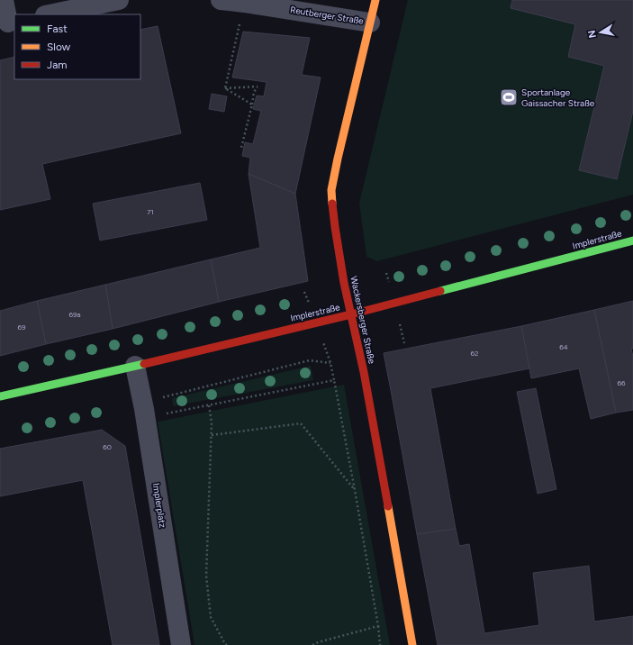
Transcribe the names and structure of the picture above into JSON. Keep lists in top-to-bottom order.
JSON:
{
  "streets": {
    "street": [
      "Reutberger Straße",
      "Implerstraße",
      "Wackersberger Straße",
      "Implerplatz"
    ]
  },
  "crossings": [
    ["Reutberger Straße", "Wackersberger Straße"],
    ["Implerstraße", "Wackersberger Straße"],
    ["Implerstraße", "Implerplatz"]
  ],
  "places": {
    "sports": ["Sportanlage Gaissacher Straße"]
  },
  "house_numbers": [
    "71",
    "69a",
    "69",
    "64",
    "62",
    "66",
    "60"
  ],
  "legend": ["Fast", "Slow", "Jam"],
  "north": "left"
}
